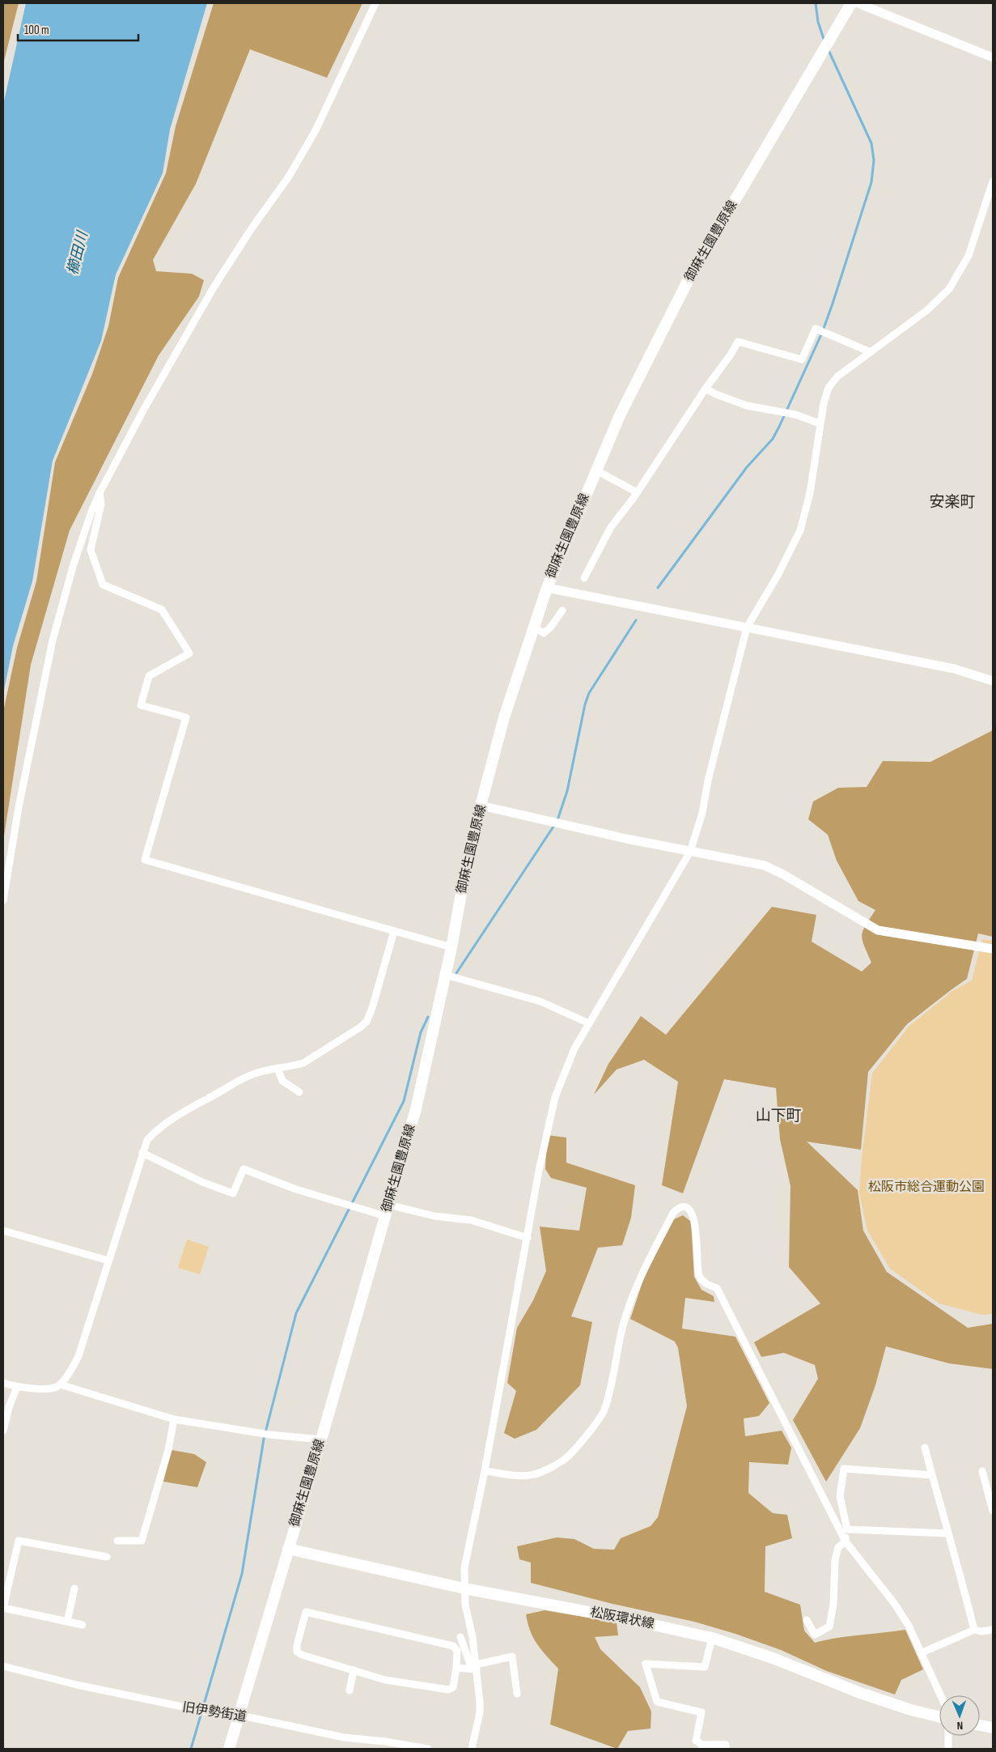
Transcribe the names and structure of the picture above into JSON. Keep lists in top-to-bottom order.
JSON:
{
  "streets": {
    "main road": ["御麻生園豊原線", "松阪環状線"],
    "street": ["旧伊勢街道"]
  },
  "crossings": [
    ["御麻生園豊原線", "松阪環状線"],
    ["御麻生園豊原線", "旧伊勢街道"]
  ],
  "districts": ["安楽町", "山下町"],
  "water": ["櫛田川"],
  "parks": ["松阪市総合運動公園"],
  "scale_bar": "100 m",
  "north": "bottom"
}
